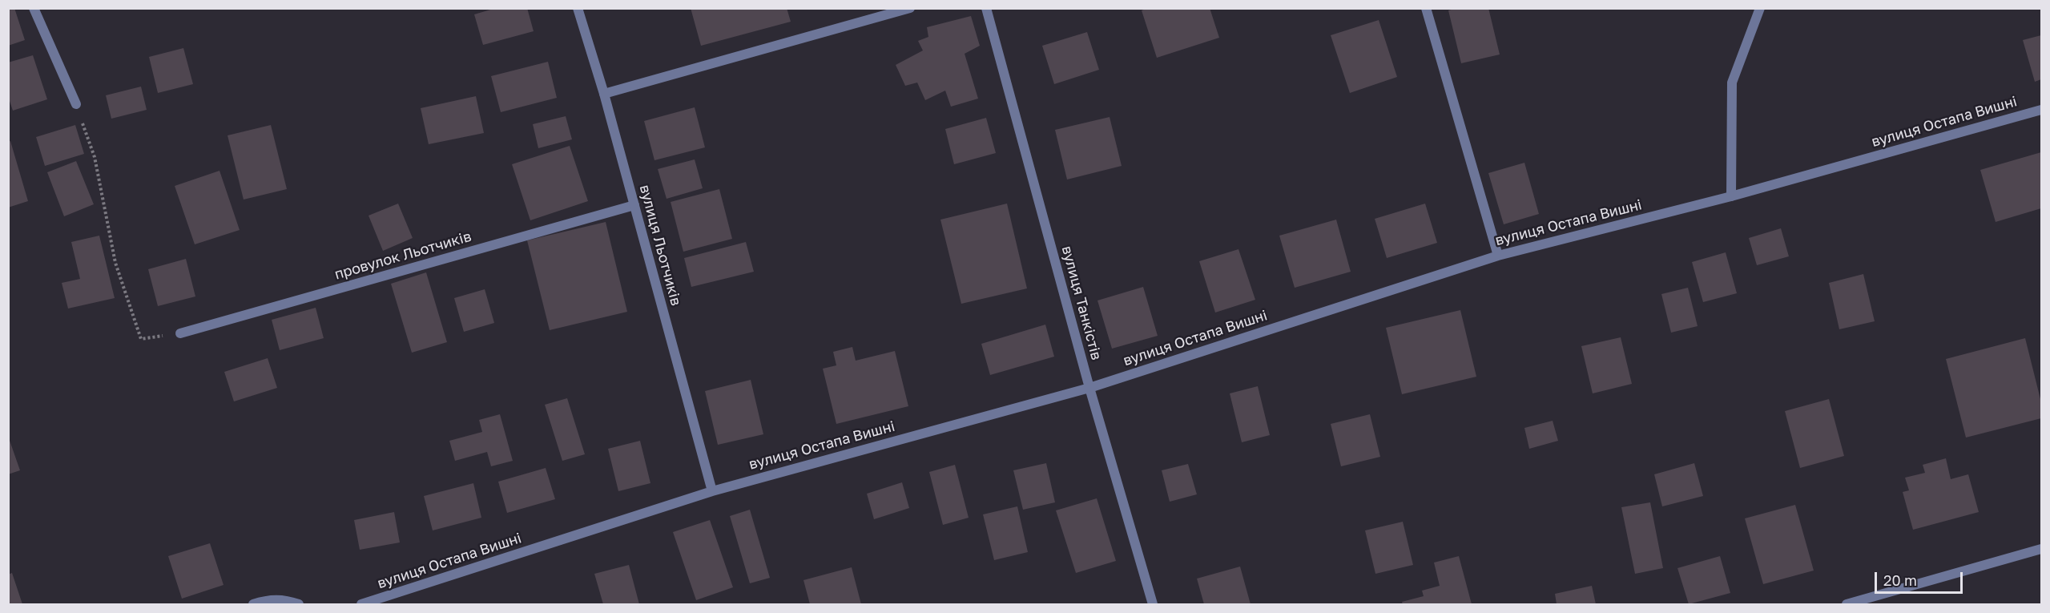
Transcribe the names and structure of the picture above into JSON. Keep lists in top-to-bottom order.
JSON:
{
  "streets": {
    "street": [
      "вулиця Остапа Вишні",
      "вулиця Льотчиків",
      "провулок Льотчиків",
      "вулиця Танкістів"
    ]
  },
  "crossings": [
    ["вулиця Остапа Вишні", "вулиця Льотчиків"],
    ["вулиця Остапа Вишні", "вулиця Танкістів"],
    ["вулиця Льотчиків", "провулок Льотчиків"]
  ],
  "scale_bar": "20 m"
}
